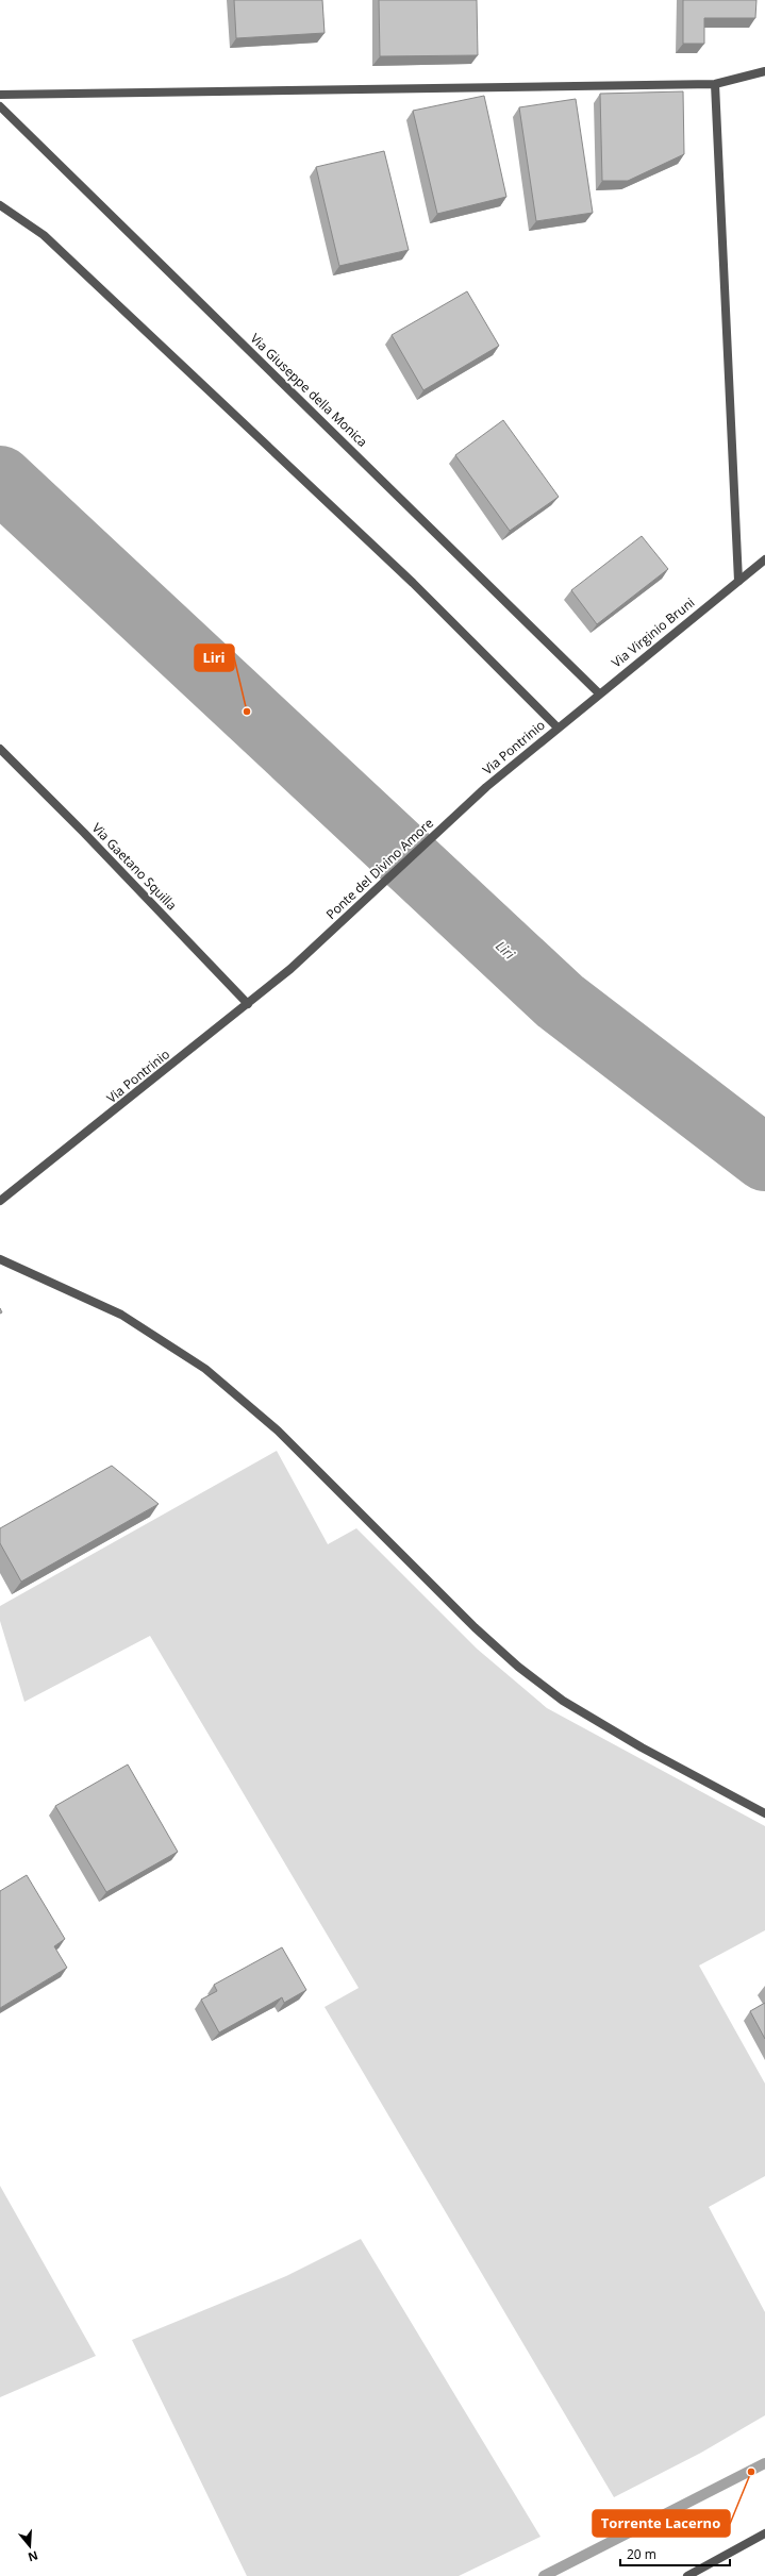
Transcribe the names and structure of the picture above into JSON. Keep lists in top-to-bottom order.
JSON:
{
  "streets": {
    "street": [
      "Via Giuseppe della Monica",
      "Via Virginio Bruni",
      "Via Pontrinio",
      "Via Gaetano Squilla",
      "Ponte del Divino Amore"
    ]
  },
  "crossings": [
    ["Via Giuseppe della Monica", "Via Virginio Bruni"],
    ["Via Virginio Bruni", "Via Pontrinio"],
    ["Via Pontrinio", "Via Gaetano Squilla"],
    ["Via Pontrinio", "Ponte del Divino Amore"]
  ],
  "water": ["Liri"],
  "places": ["Liri", "Torrente Lacerno"],
  "scale_bar": "20 m",
  "north": "bottom"
}
